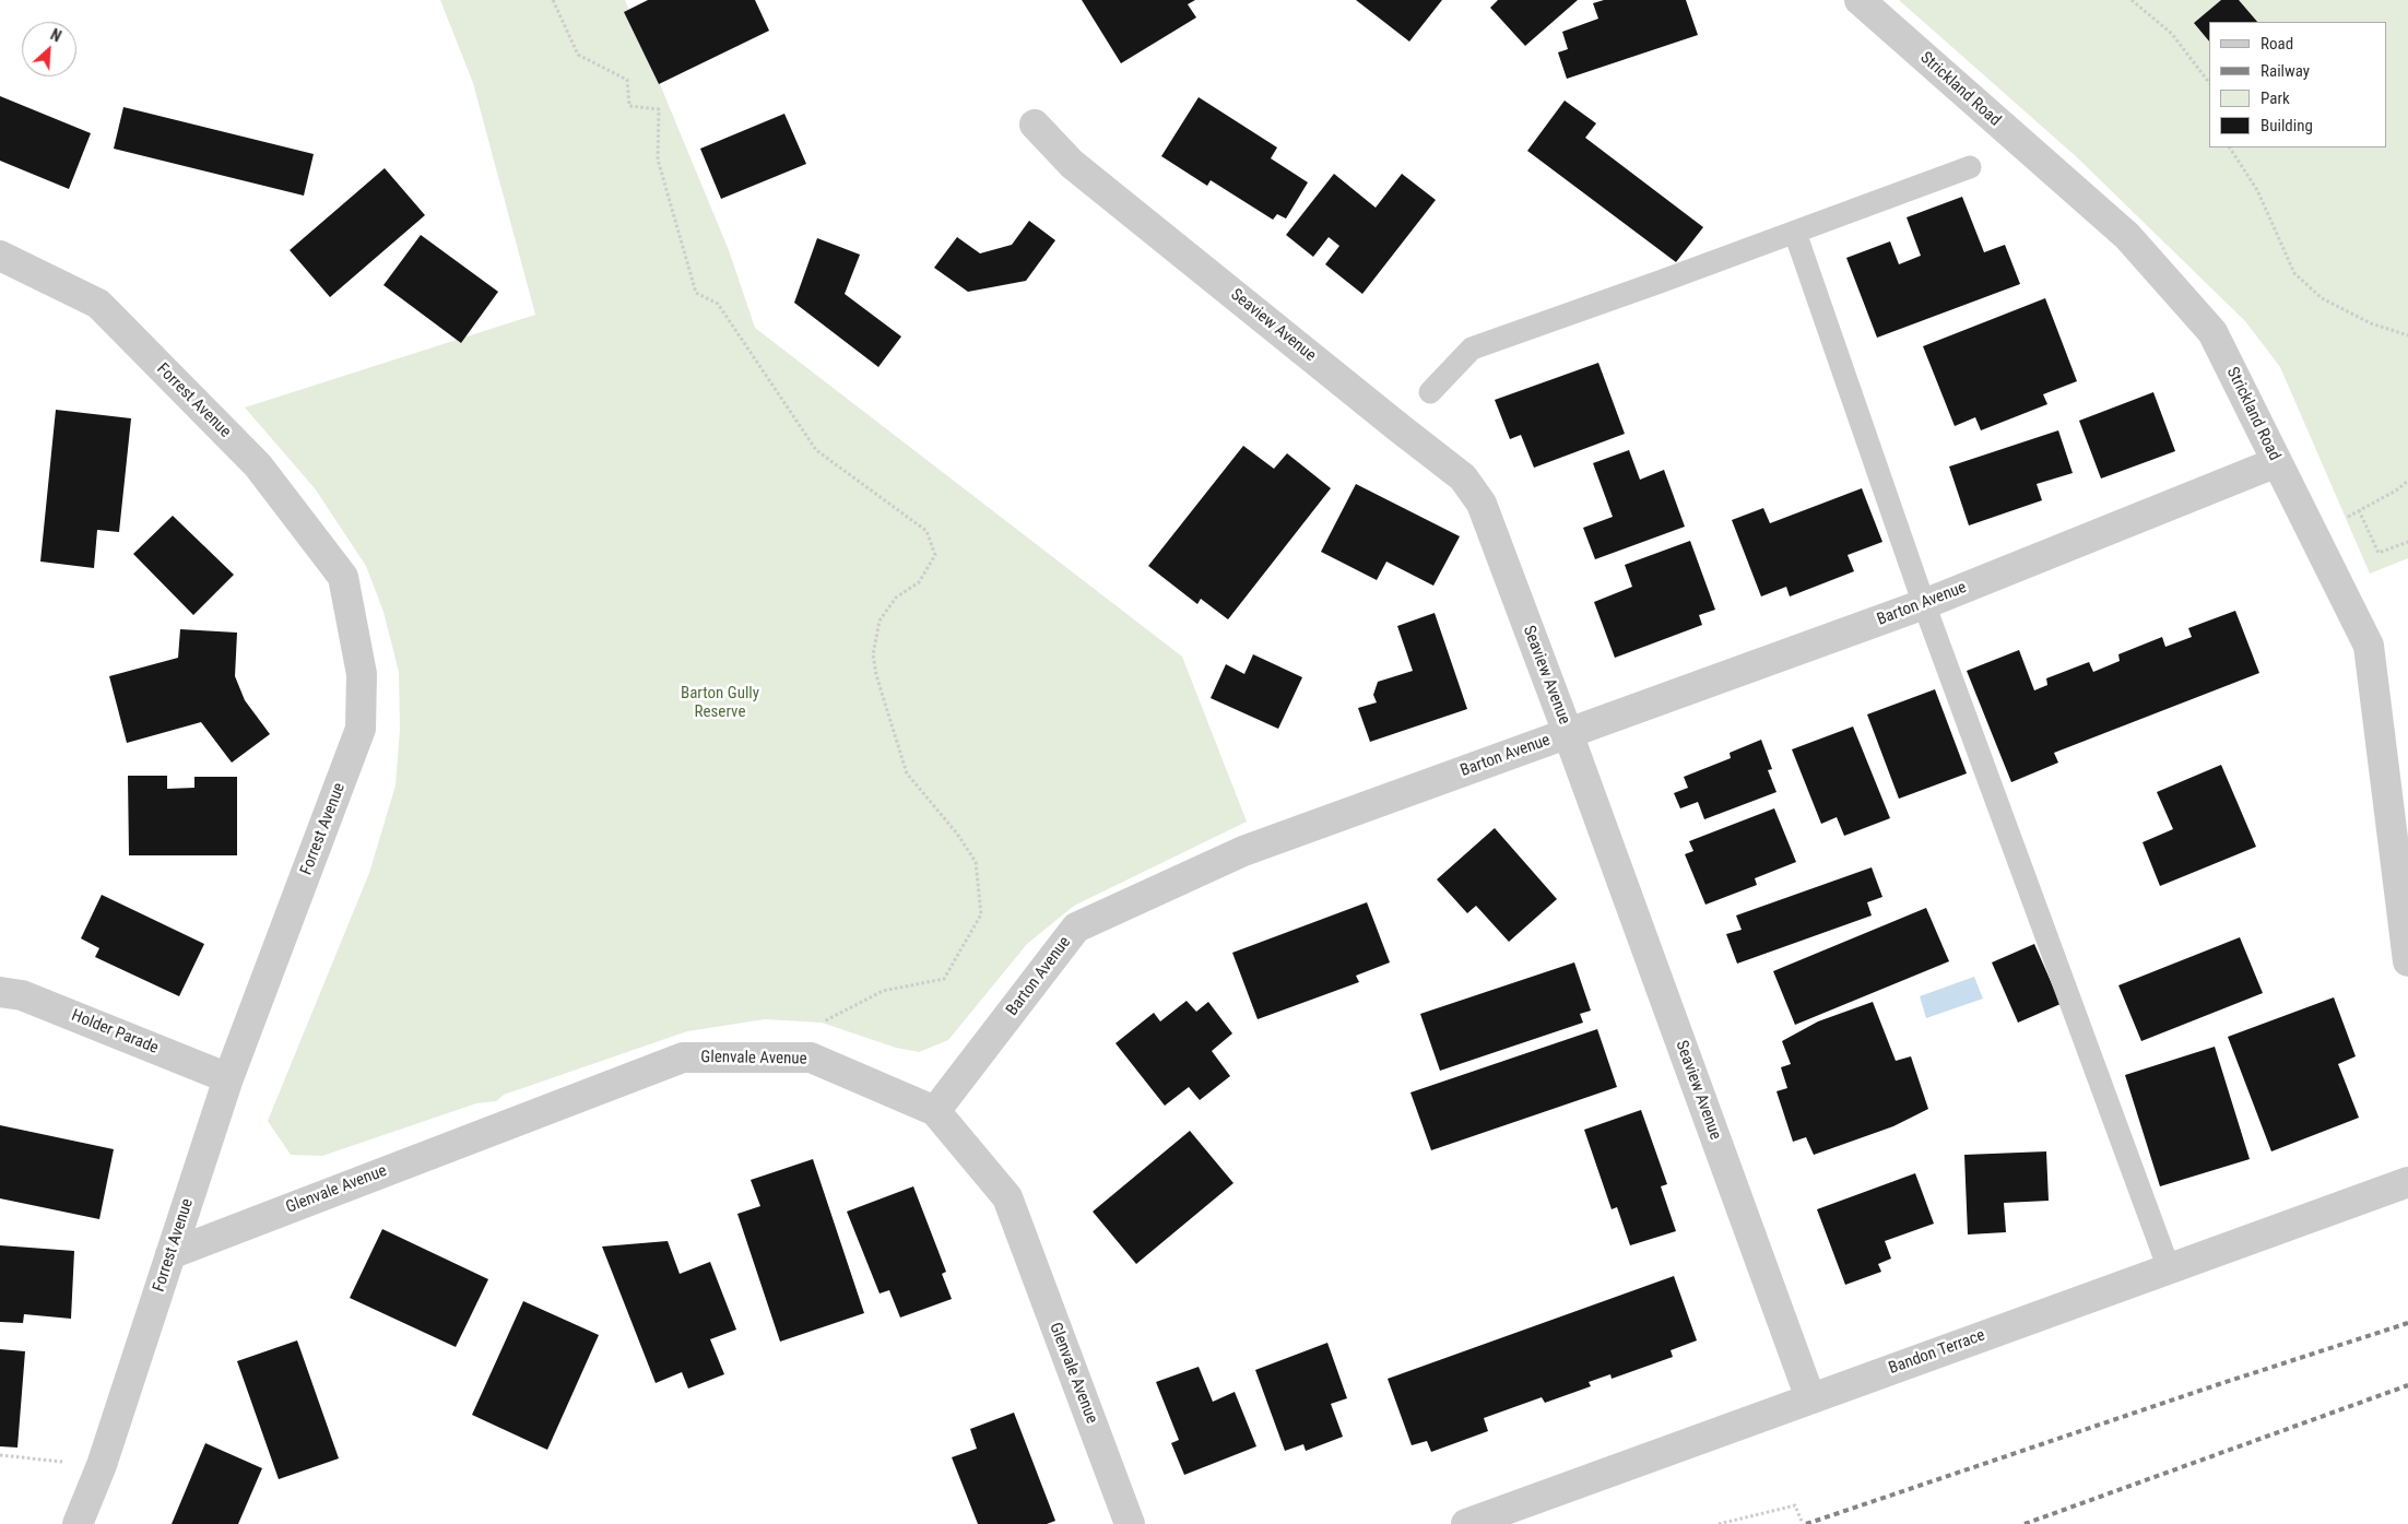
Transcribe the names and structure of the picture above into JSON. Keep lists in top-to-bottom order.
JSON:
{
  "streets": {
    "street": [
      "Strickland Road",
      "Seaview Avenue",
      "Forrest Avenue",
      "Barton Avenue",
      "Holder Parade",
      "Glenvale Avenue",
      "Bandon Terrace"
    ]
  },
  "crossings": [
    ["Strickland Road", "Barton Avenue"],
    ["Seaview Avenue", "Barton Avenue"],
    ["Seaview Avenue", "Bandon Terrace"],
    ["Forrest Avenue", "Holder Parade"],
    ["Forrest Avenue", "Glenvale Avenue"],
    ["Barton Avenue", "Glenvale Avenue"]
  ],
  "parks": ["Barton Gully Reserve"],
  "legend": [
    "Road",
    "Railway",
    "Park",
    "Building"
  ],
  "north": "top right"
}
